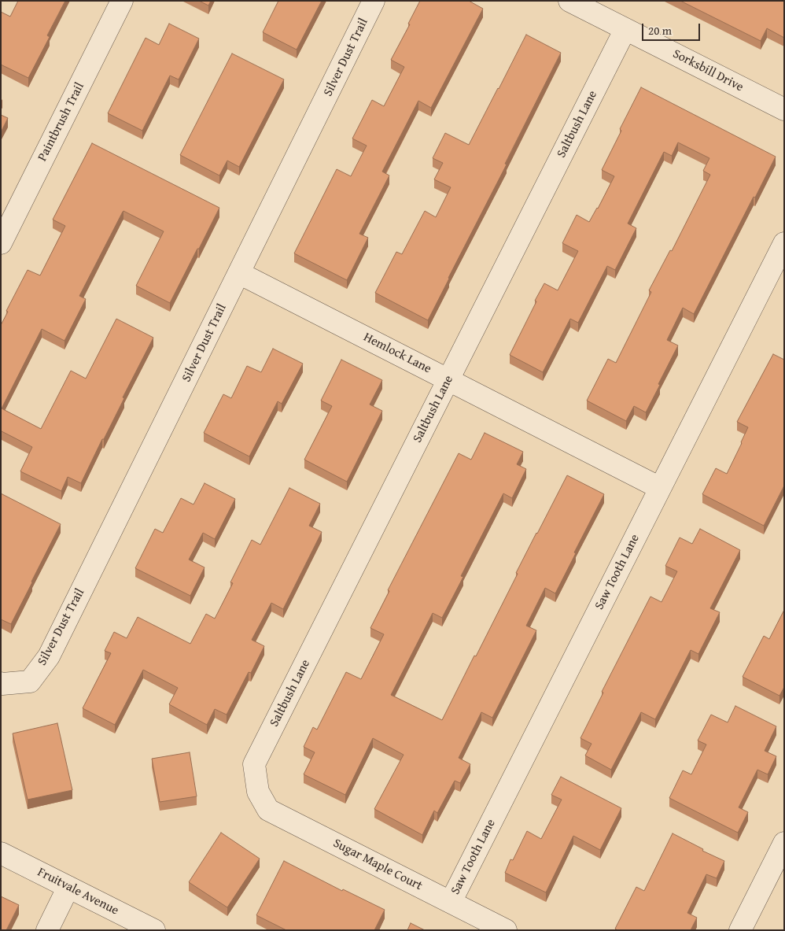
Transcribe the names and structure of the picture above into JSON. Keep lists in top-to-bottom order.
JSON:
{
  "streets": {
    "street": [
      "Silver Dust Trail",
      "Sorksbill Drive",
      "Paintbrush Trail",
      "Saltbush Lane",
      "Hemlock Lane",
      "Saw Tooth Lane",
      "Sugar Maple Court",
      "Fruitvale Avenue"
    ]
  },
  "crossings": [
    ["Silver Dust Trail", "Hemlock Lane"],
    ["Sorksbill Drive", "Saltbush Lane"],
    ["Saltbush Lane", "Hemlock Lane"],
    ["Saltbush Lane", "Sugar Maple Court"],
    ["Hemlock Lane", "Saw Tooth Lane"],
    ["Saw Tooth Lane", "Sugar Maple Court"]
  ],
  "scale_bar": "20 m"
}
